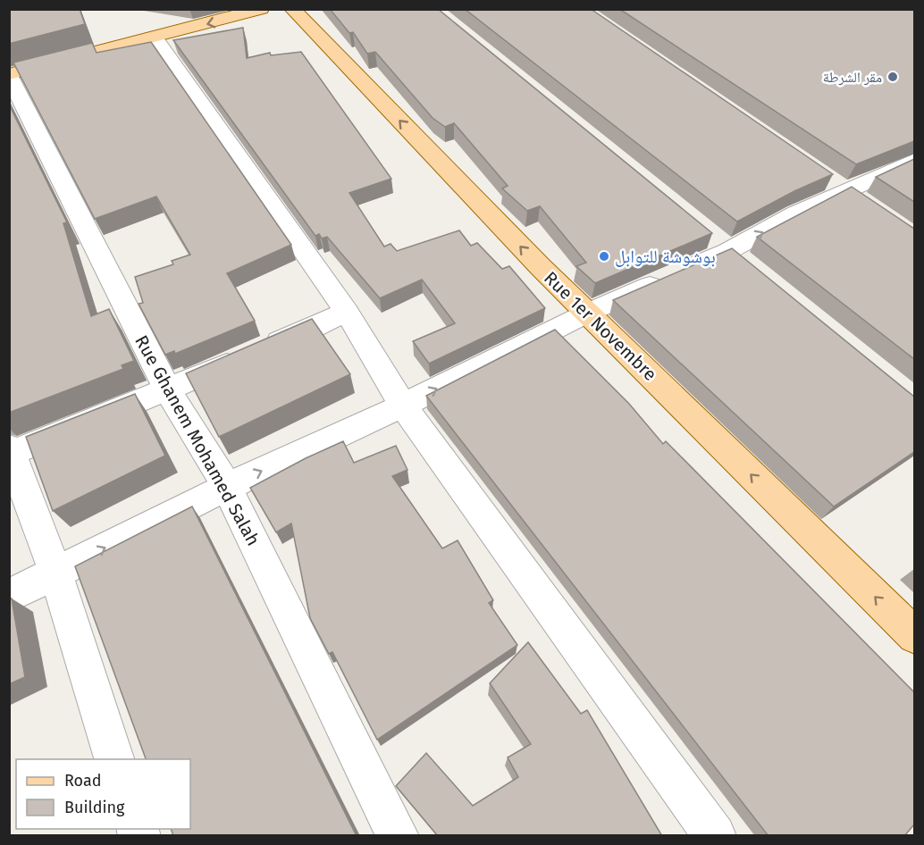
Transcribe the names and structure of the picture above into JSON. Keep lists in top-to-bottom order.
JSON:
{
  "streets": {
    "main road": ["Rue 1er Novembre"],
    "street": ["Rue Ghanem Mohamed Salah"]
  },
  "one_way": ["Rue 1er Novembre"],
  "places": ["مقر الشرطة", "بوشوشة للتوابل"],
  "legend": ["Road", "Building"]
}
